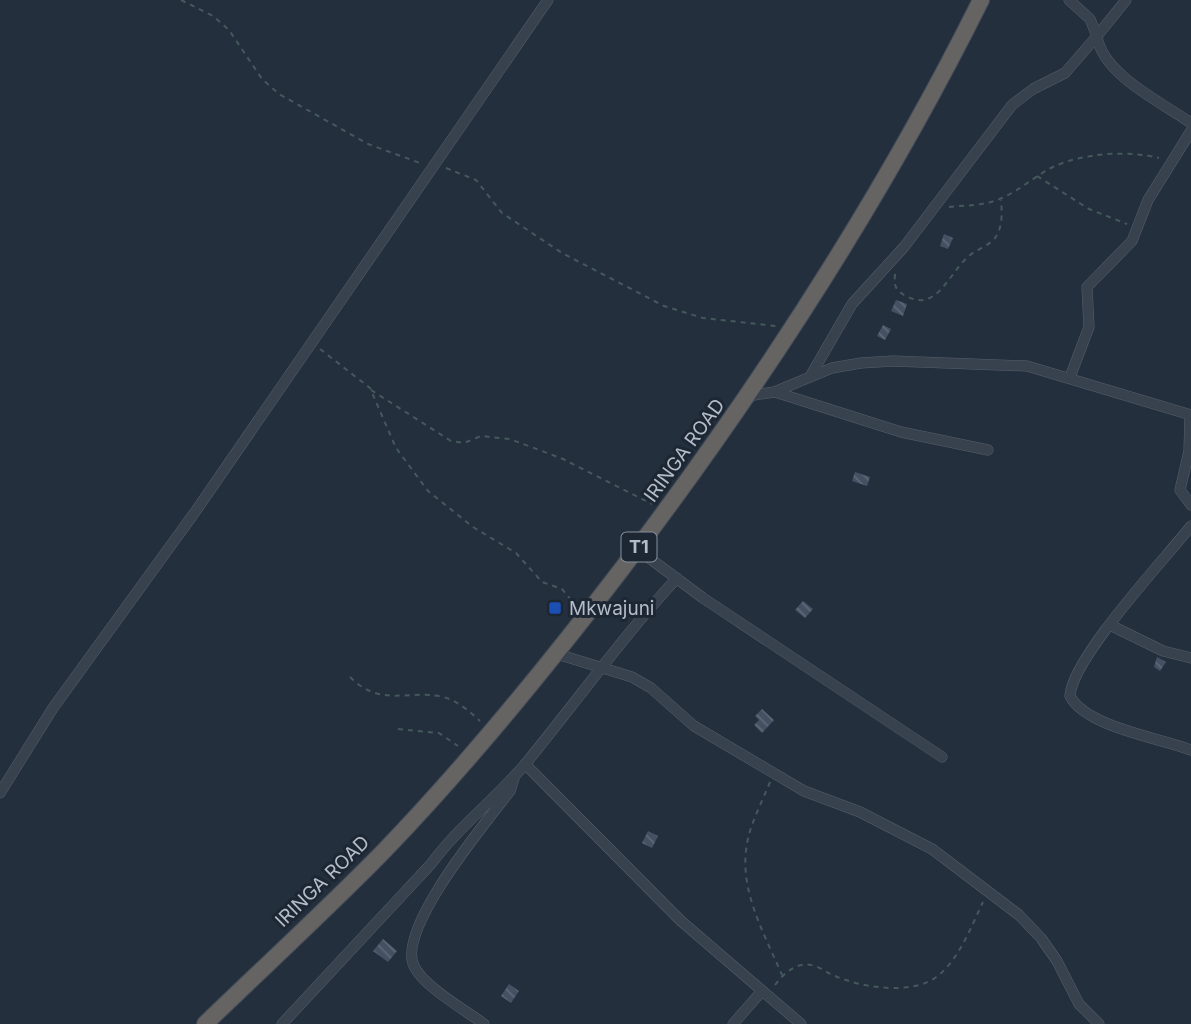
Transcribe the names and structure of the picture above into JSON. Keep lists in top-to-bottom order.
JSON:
{
  "streets": {
    "highway": ["IRINGA ROAD", "T1"]
  },
  "places": {
    "transit": ["Mkwajuni"]
  }
}
